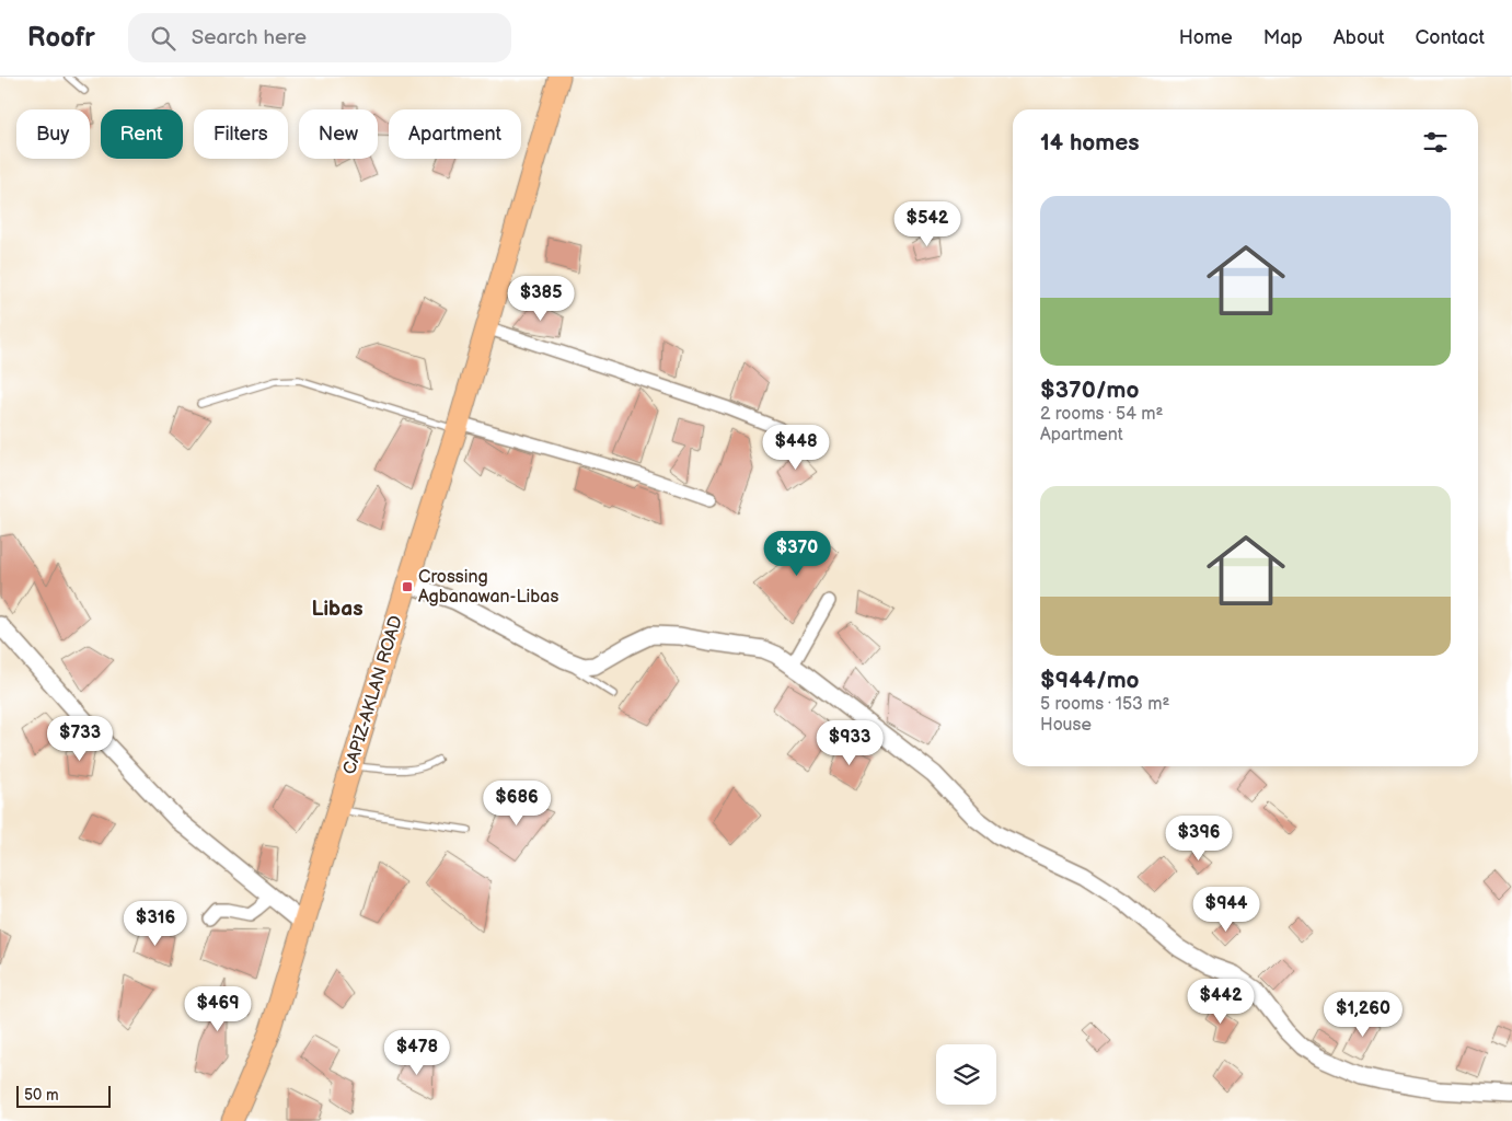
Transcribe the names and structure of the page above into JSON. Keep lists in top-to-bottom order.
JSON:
{
  "streets": {
    "main road": ["CAPIZ-AKLAN ROAD"]
  },
  "districts": ["Libas"],
  "places": {
    "transit": ["Crossing Agbanawan-Libas"]
  },
  "scale_bar": "50 m",
  "page": {
    "header": "Roofr",
    "search": "Search here",
    "nav": [
      "Home",
      "Map",
      "About",
      "Contact"
    ],
    "chip": [
      "Buy",
      "Rent",
      "Filters",
      "New",
      "Apartment"
    ],
    "heading": "14 homes",
    "list": [
      {
        "name": "$370/mo",
        "note": "2 rooms · 54 m² · Apartment"
      },
      {
        "name": "$944/mo",
        "note": "5 rooms · 153 m² · House"
      }
    ],
    "price": [
      "$542",
      "$385",
      "$448",
      "$370",
      "$733",
      "$933",
      "$686",
      "$396",
      "$944",
      "$316",
      "$442",
      "$469",
      "$1,260",
      "$478"
    ],
    "scale": "50 m"
  }
}
